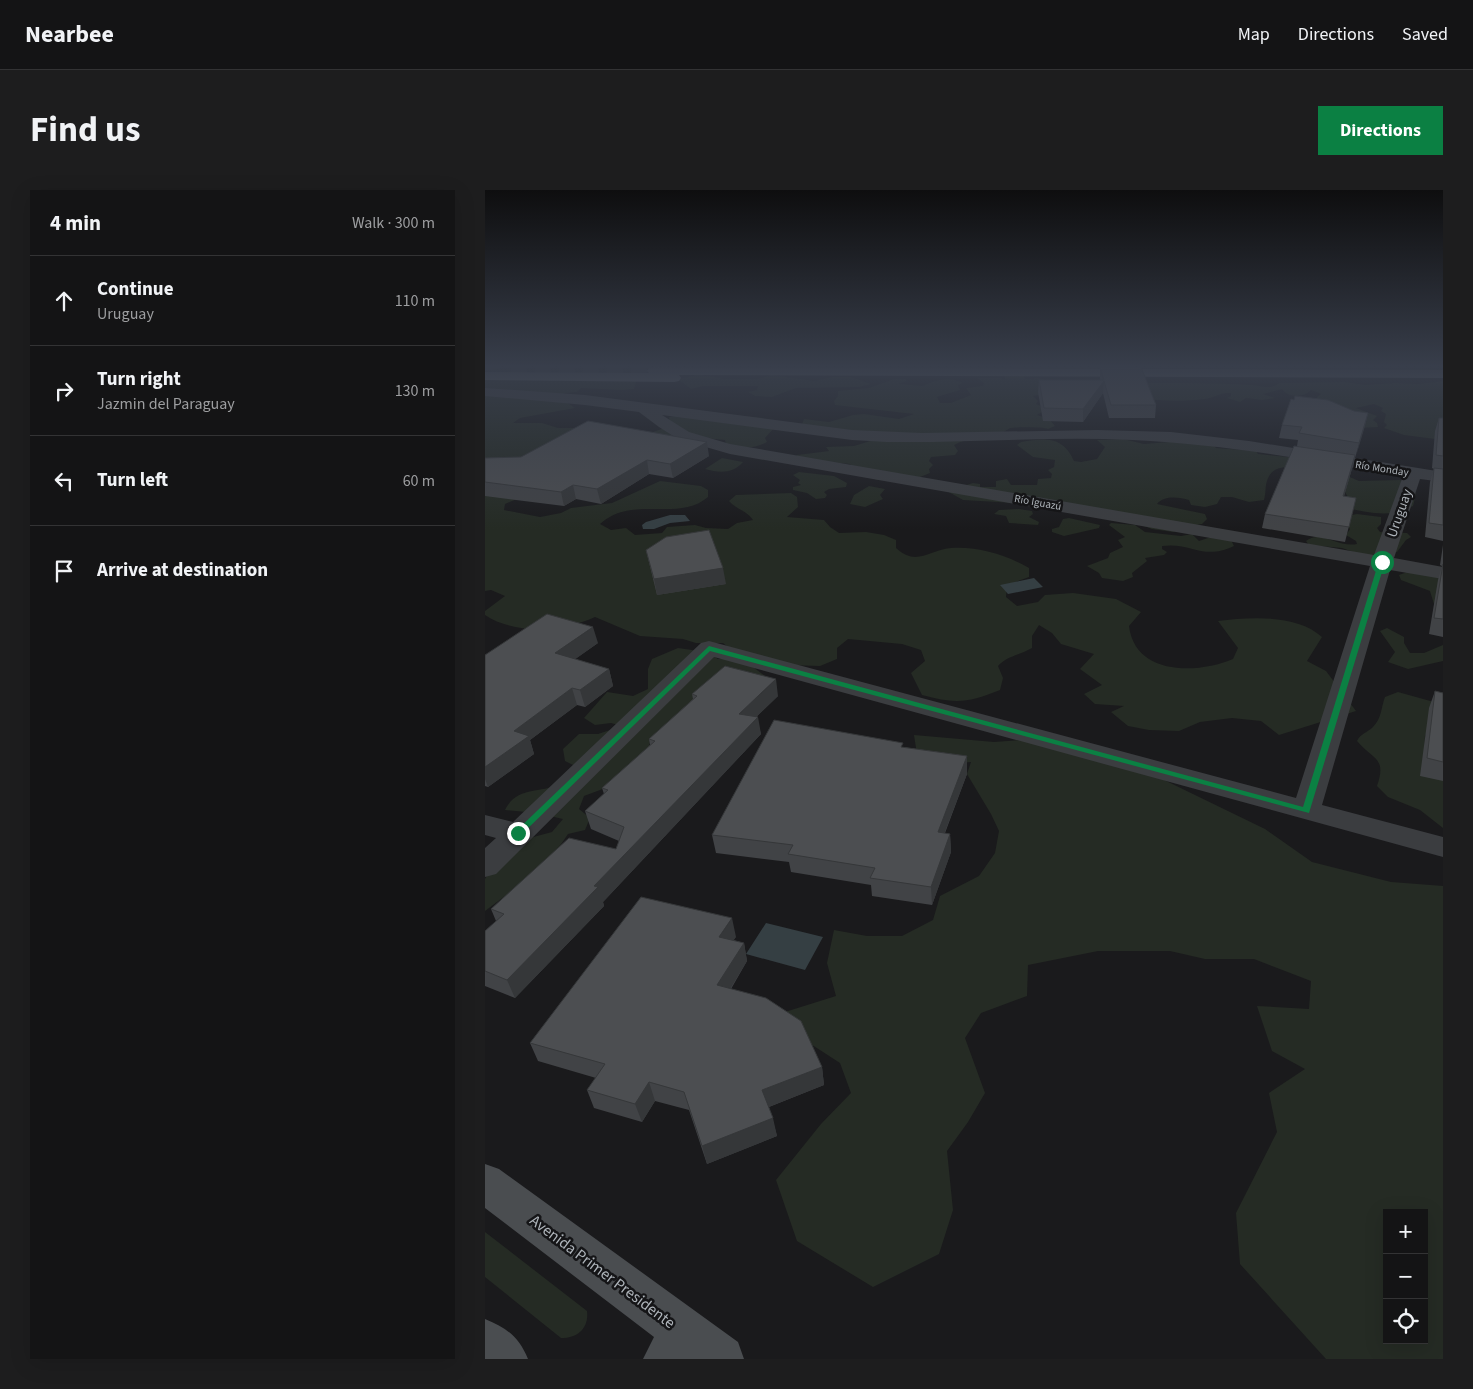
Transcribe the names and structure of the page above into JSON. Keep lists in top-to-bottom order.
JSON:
{
  "streets": {
    "main road": ["Avenida Primer Presidente"],
    "street": ["Río Monday", "Río Iguazú", "Uruguay"]
  },
  "crossings": [
    ["Río Monday", "Uruguay"],
    ["Río Iguazú", "Uruguay"]
  ],
  "page": {
    "header": "Nearbee",
    "nav": ["Map", "Directions", "Saved"],
    "title": "Find us",
    "buttons": "Directions",
    "heading": ["4 min", "Walk · 300 m"],
    "list": [
      ["Continue", "Uruguay", "110 m"],
      ["Turn right", "Jazmin del Paraguay", "130 m"],
      ["Turn left", "60 m"],
      "Arrive at destination"
    ],
    "map_buttons": ["+", "−"]
  }
}
